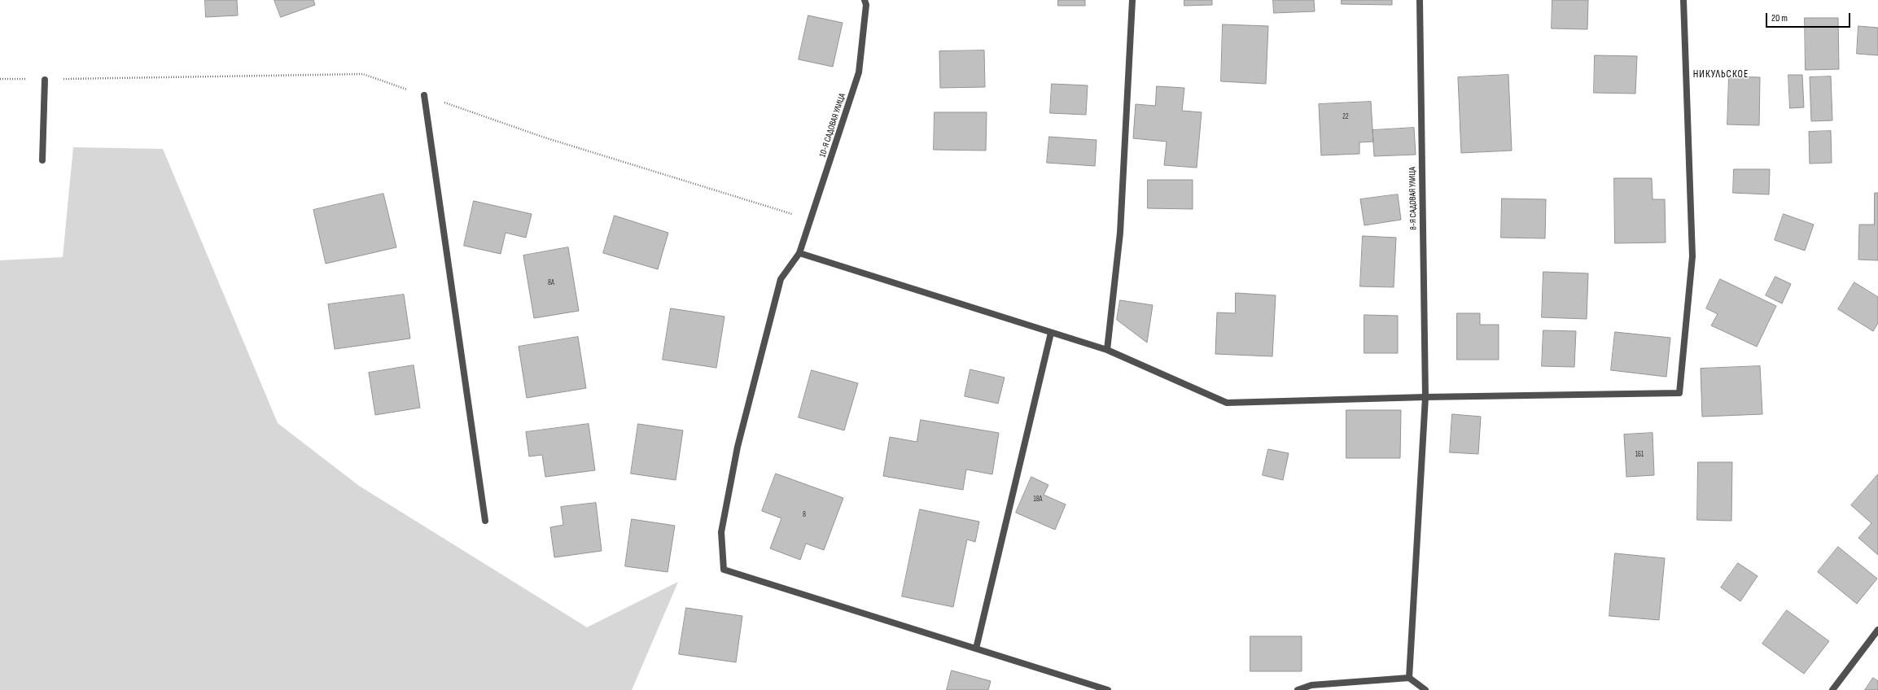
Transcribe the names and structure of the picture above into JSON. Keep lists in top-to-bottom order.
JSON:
{
  "streets": {
    "street": ["10-Я САДОВАЯ УЛИЦА", "8-Я САДОВАЯ УЛИЦА"]
  },
  "districts": ["НИКУЛЬСКОЕ"],
  "house_numbers": [
    "22",
    "8А",
    "161",
    "18А",
    "8"
  ],
  "scale_bar": "20 m"
}
